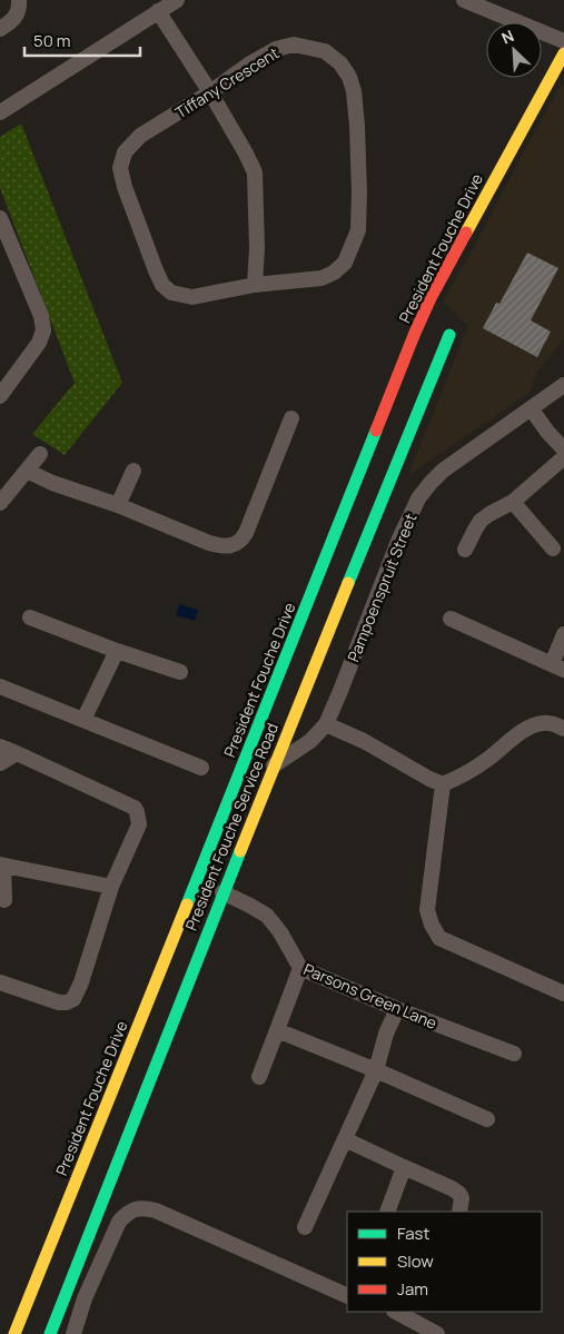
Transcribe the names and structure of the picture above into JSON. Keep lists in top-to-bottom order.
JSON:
{
  "streets": {
    "street": [
      "Tiffany Crescent",
      "President Fouche Drive",
      "Pampoenspruit Street",
      "President Fouche Service Road",
      "Parsons Green Lane"
    ]
  },
  "crossings": [
    ["Pampoenspruit Street", "President Fouche Service Road"],
    ["President Fouche Service Road", "Parsons Green Lane"]
  ],
  "legend": ["Fast", "Slow", "Jam"],
  "scale_bar": "50 m",
  "north": "top left"
}
